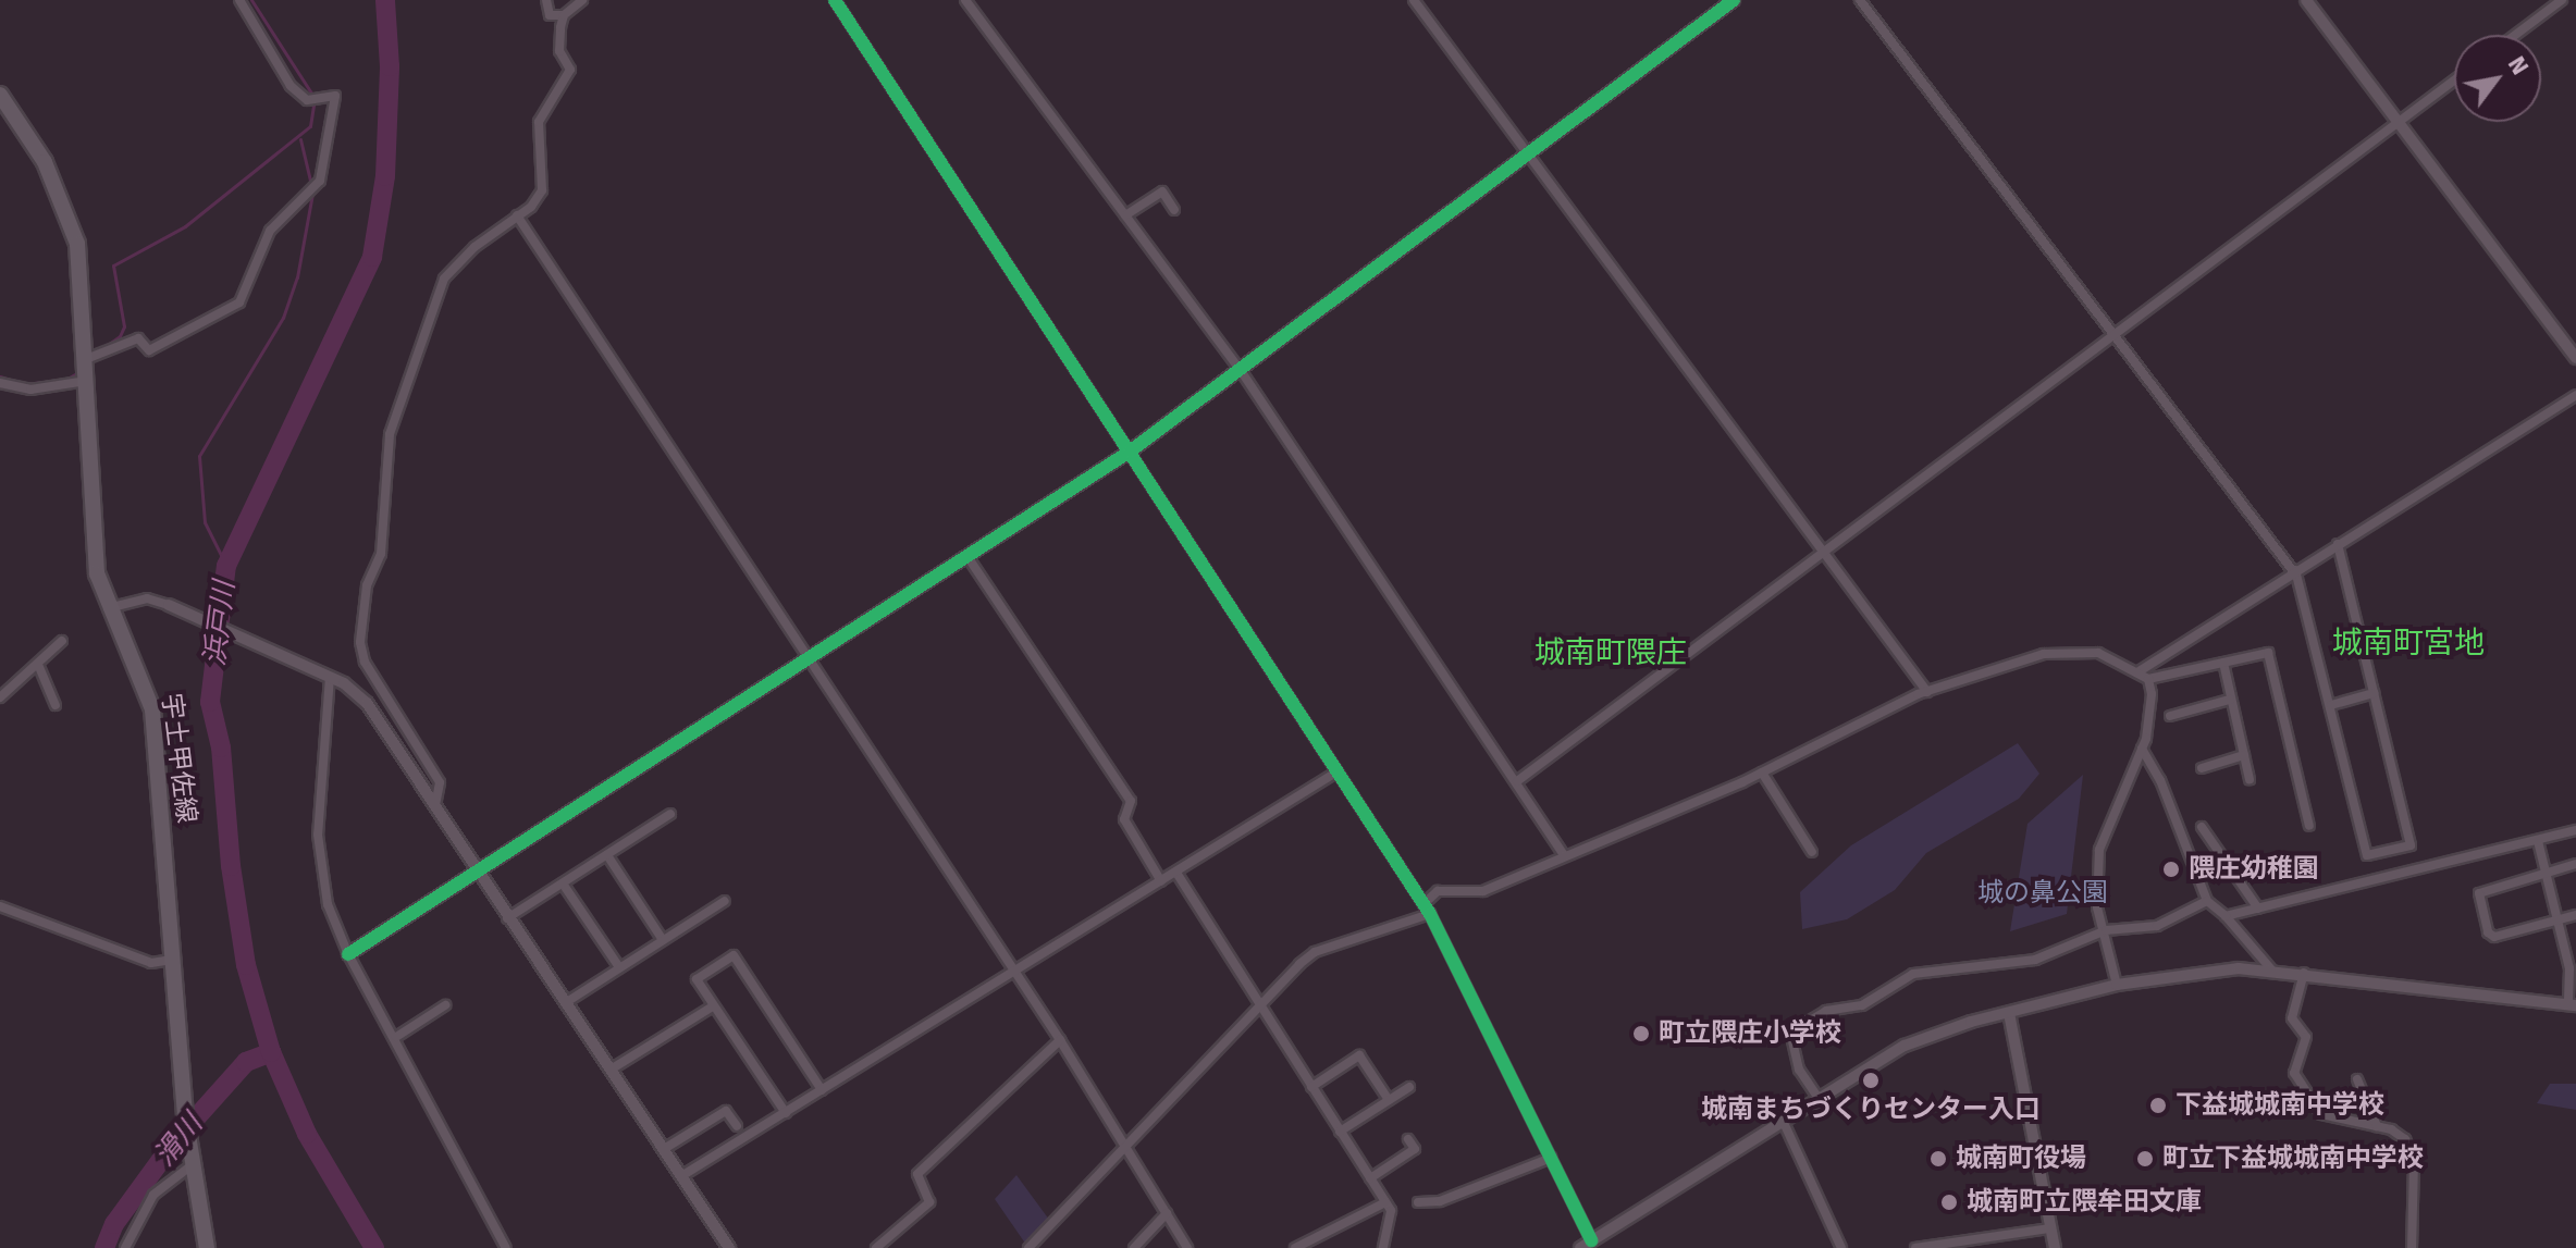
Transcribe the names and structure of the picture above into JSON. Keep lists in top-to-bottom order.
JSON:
{
  "streets": {
    "main road": ["宇土甲佐線"]
  },
  "districts": ["城南町宮地", "城南町隈庄"],
  "water": ["浜戸川", "滑川"],
  "parks": ["城の鼻公園"],
  "places": [
    "隈庄幼稚園",
    "町立隈庄小学校",
    "城南まちづくりセンター入口",
    "下益城城南中学校",
    "城南町役場",
    "町立下益城城南中学校",
    "城南町立隈牟田文庫"
  ],
  "north": "top right"
}
